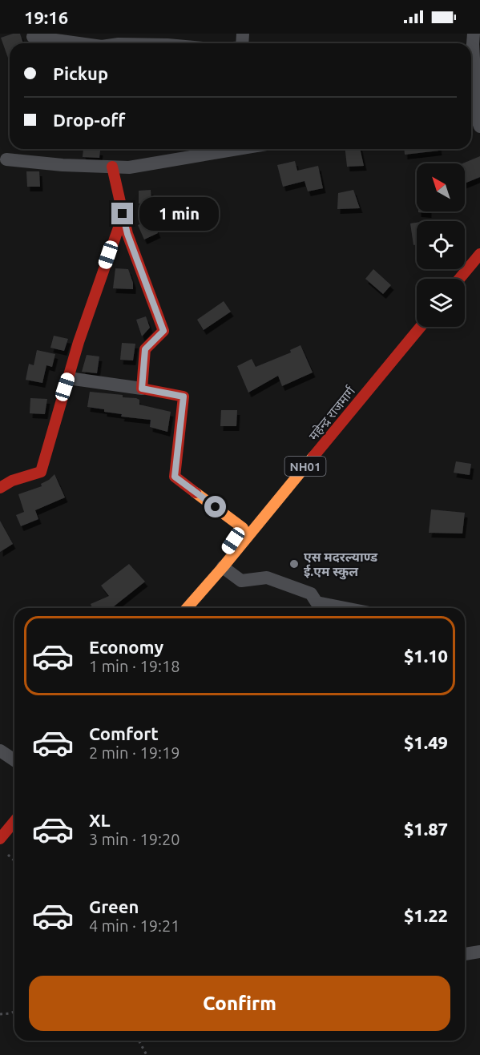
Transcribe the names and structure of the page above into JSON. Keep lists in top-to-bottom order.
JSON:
{
  "streets": {
    "main road": ["महेन्द्र राजमार्ग", "NH01"]
  },
  "places": ["एस मदरल्याण्ड ई.एम स्कुल"],
  "north": "top left",
  "page": {
    "status": "19:16",
    "banner": ["Pickup", "Drop-off"],
    "bubble": "1 min",
    "list": [
      {
        "name": "Economy",
        "note": "1 min · 19:18",
        "value": "$1.10"
      },
      {
        "name": "Comfort",
        "note": "2 min · 19:19",
        "value": "$1.49"
      },
      {
        "name": "XL",
        "note": "3 min · 19:20",
        "value": "$1.87"
      },
      {
        "name": "Green",
        "note": "4 min · 19:21",
        "value": "$1.22"
      }
    ],
    "buttons": "Confirm"
  }
}
